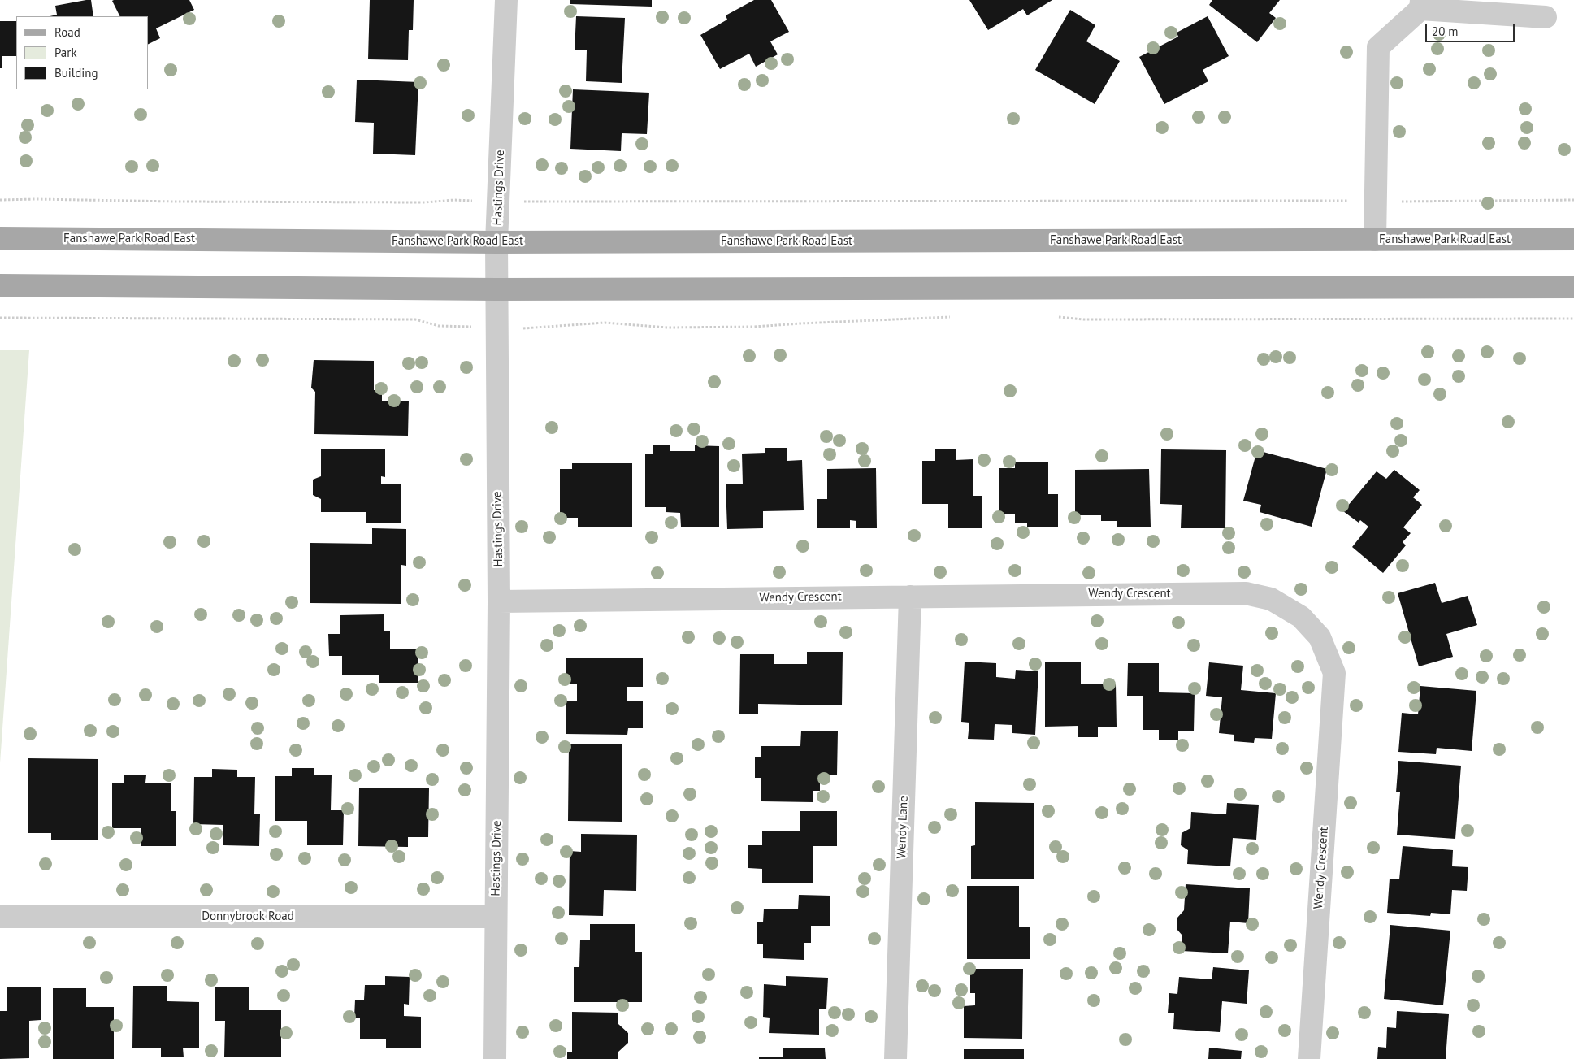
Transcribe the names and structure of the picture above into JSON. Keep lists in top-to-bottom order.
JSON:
{
  "streets": {
    "main road": ["Fanshawe Park Road East"],
    "street": [
      "Hastings Drive",
      "Wendy Crescent",
      "Wendy Lane",
      "Donnybrook Road"
    ]
  },
  "crossings": [
    ["Hastings Drive", "Fanshawe Park Road East"],
    ["Hastings Drive", "Wendy Crescent"],
    ["Hastings Drive", "Donnybrook Road"],
    ["Wendy Crescent", "Wendy Lane"]
  ],
  "legend": ["Road", "Park", "Building"],
  "scale_bar": "20 m"
}
